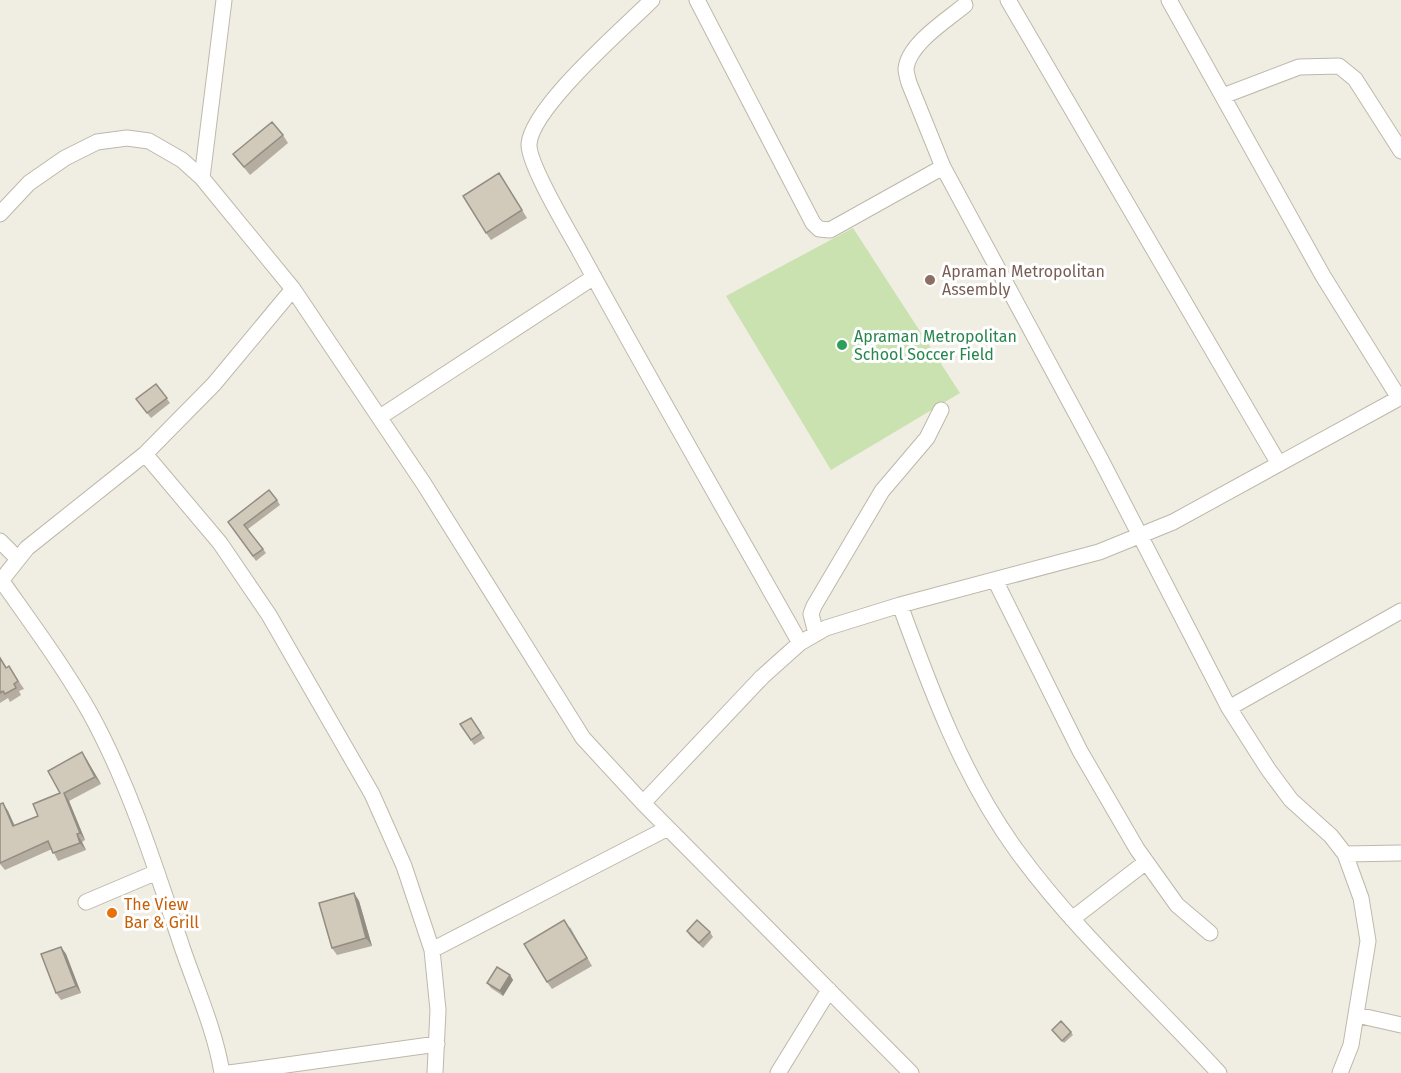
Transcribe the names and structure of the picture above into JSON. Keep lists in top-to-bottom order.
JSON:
{
  "places": ["Apraman Metropolitan Assembly", "Apraman Metropolitan School Soccer Field", "The View Bar & Grill"]
}
